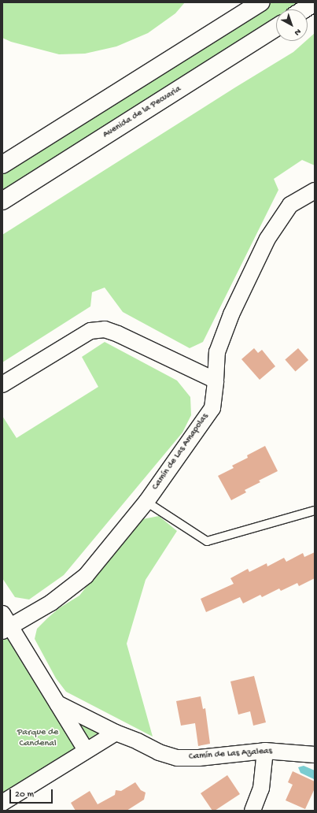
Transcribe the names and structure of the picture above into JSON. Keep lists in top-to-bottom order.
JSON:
{
  "streets": {
    "street": ["Avenida de la Pecuaria", "Camín de Las Amapolas", "Camín de Las Azaleas"]
  },
  "parks": ["Parque de Candenal"],
  "scale_bar": "20 m",
  "north": "bottom right"
}
